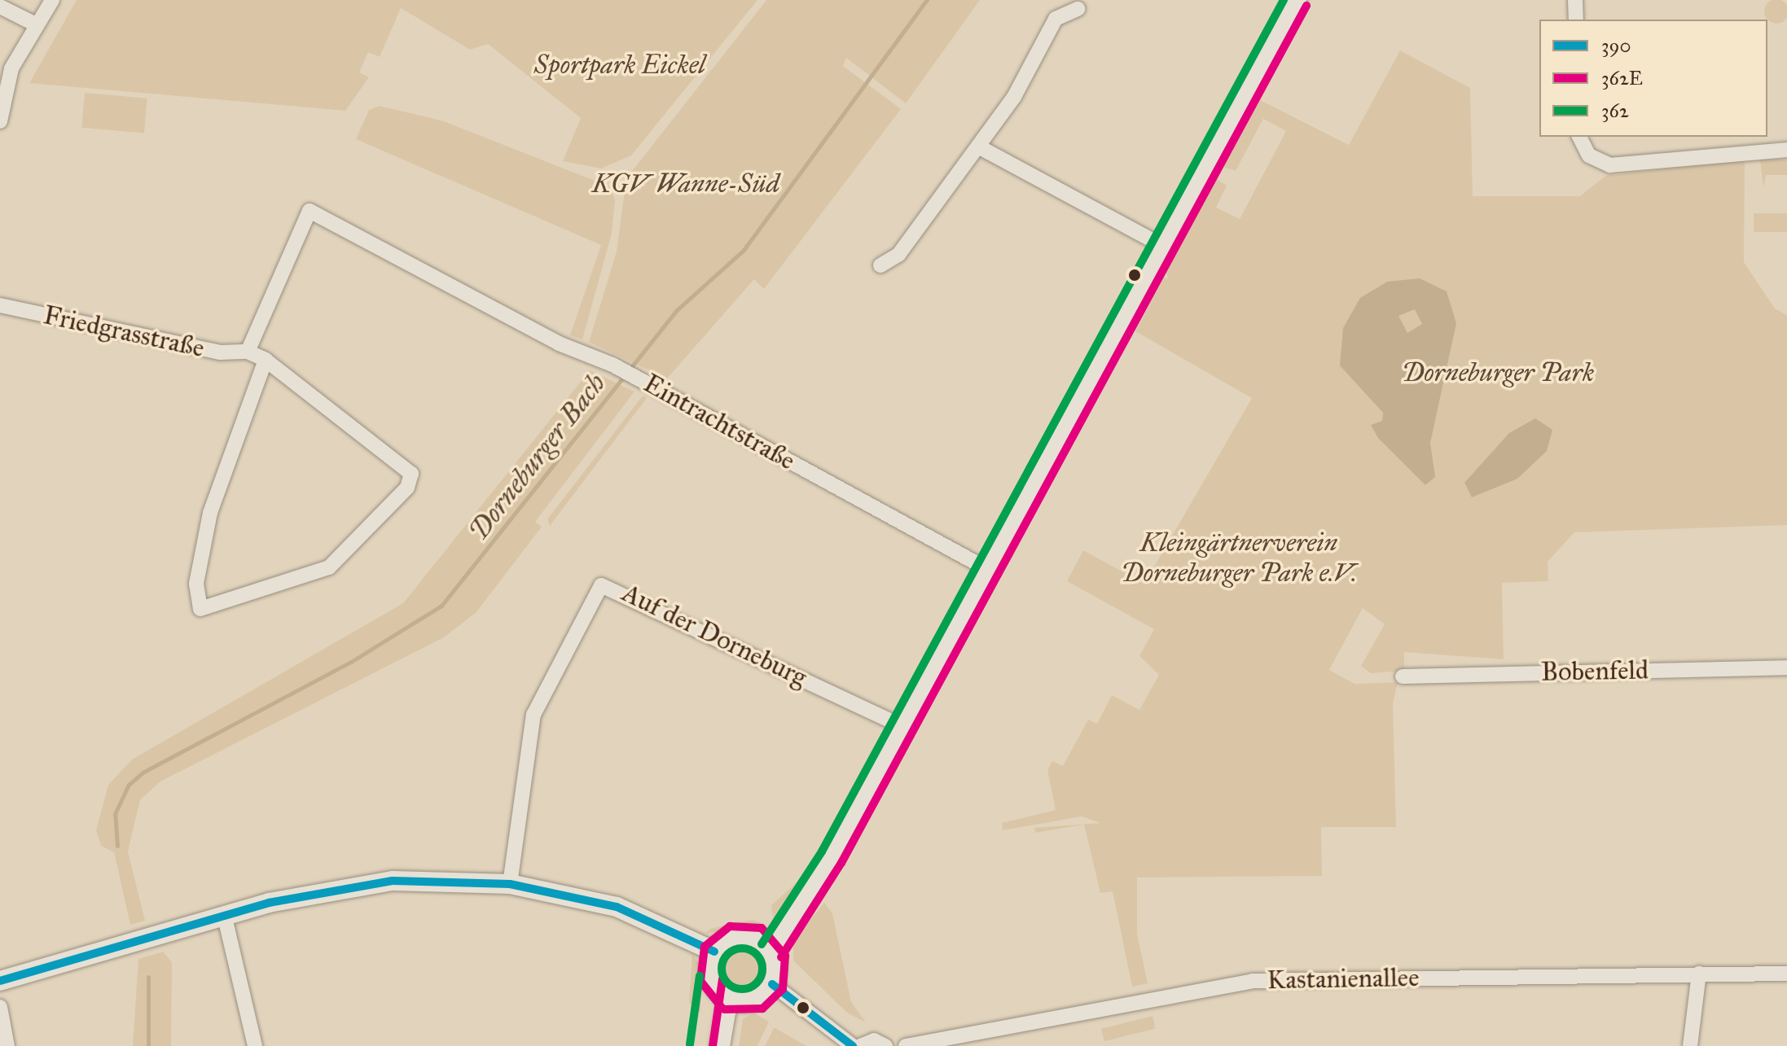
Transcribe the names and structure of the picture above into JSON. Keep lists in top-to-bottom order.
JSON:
{
  "streets": {
    "street": [
      "Friedgrasstraße",
      "Eintrachtstraße",
      "Auf der Dorneburg",
      "Bobenfeld",
      "Kastanienallee"
    ]
  },
  "crossings": [
    ["Friedgrasstraße", "Eintrachtstraße"]
  ],
  "water": ["Dorneburger Bach"],
  "parks": [
    "Sportpark Eickel",
    "KGV Wanne-Süd",
    "Dorneburger Park",
    "Kleingärtnerverein Dorneburger Park e.V."
  ],
  "lines": ["transit line 362", "transit line 362E", "transit line 390"],
  "legend": ["390", "362E", "362"]
}
